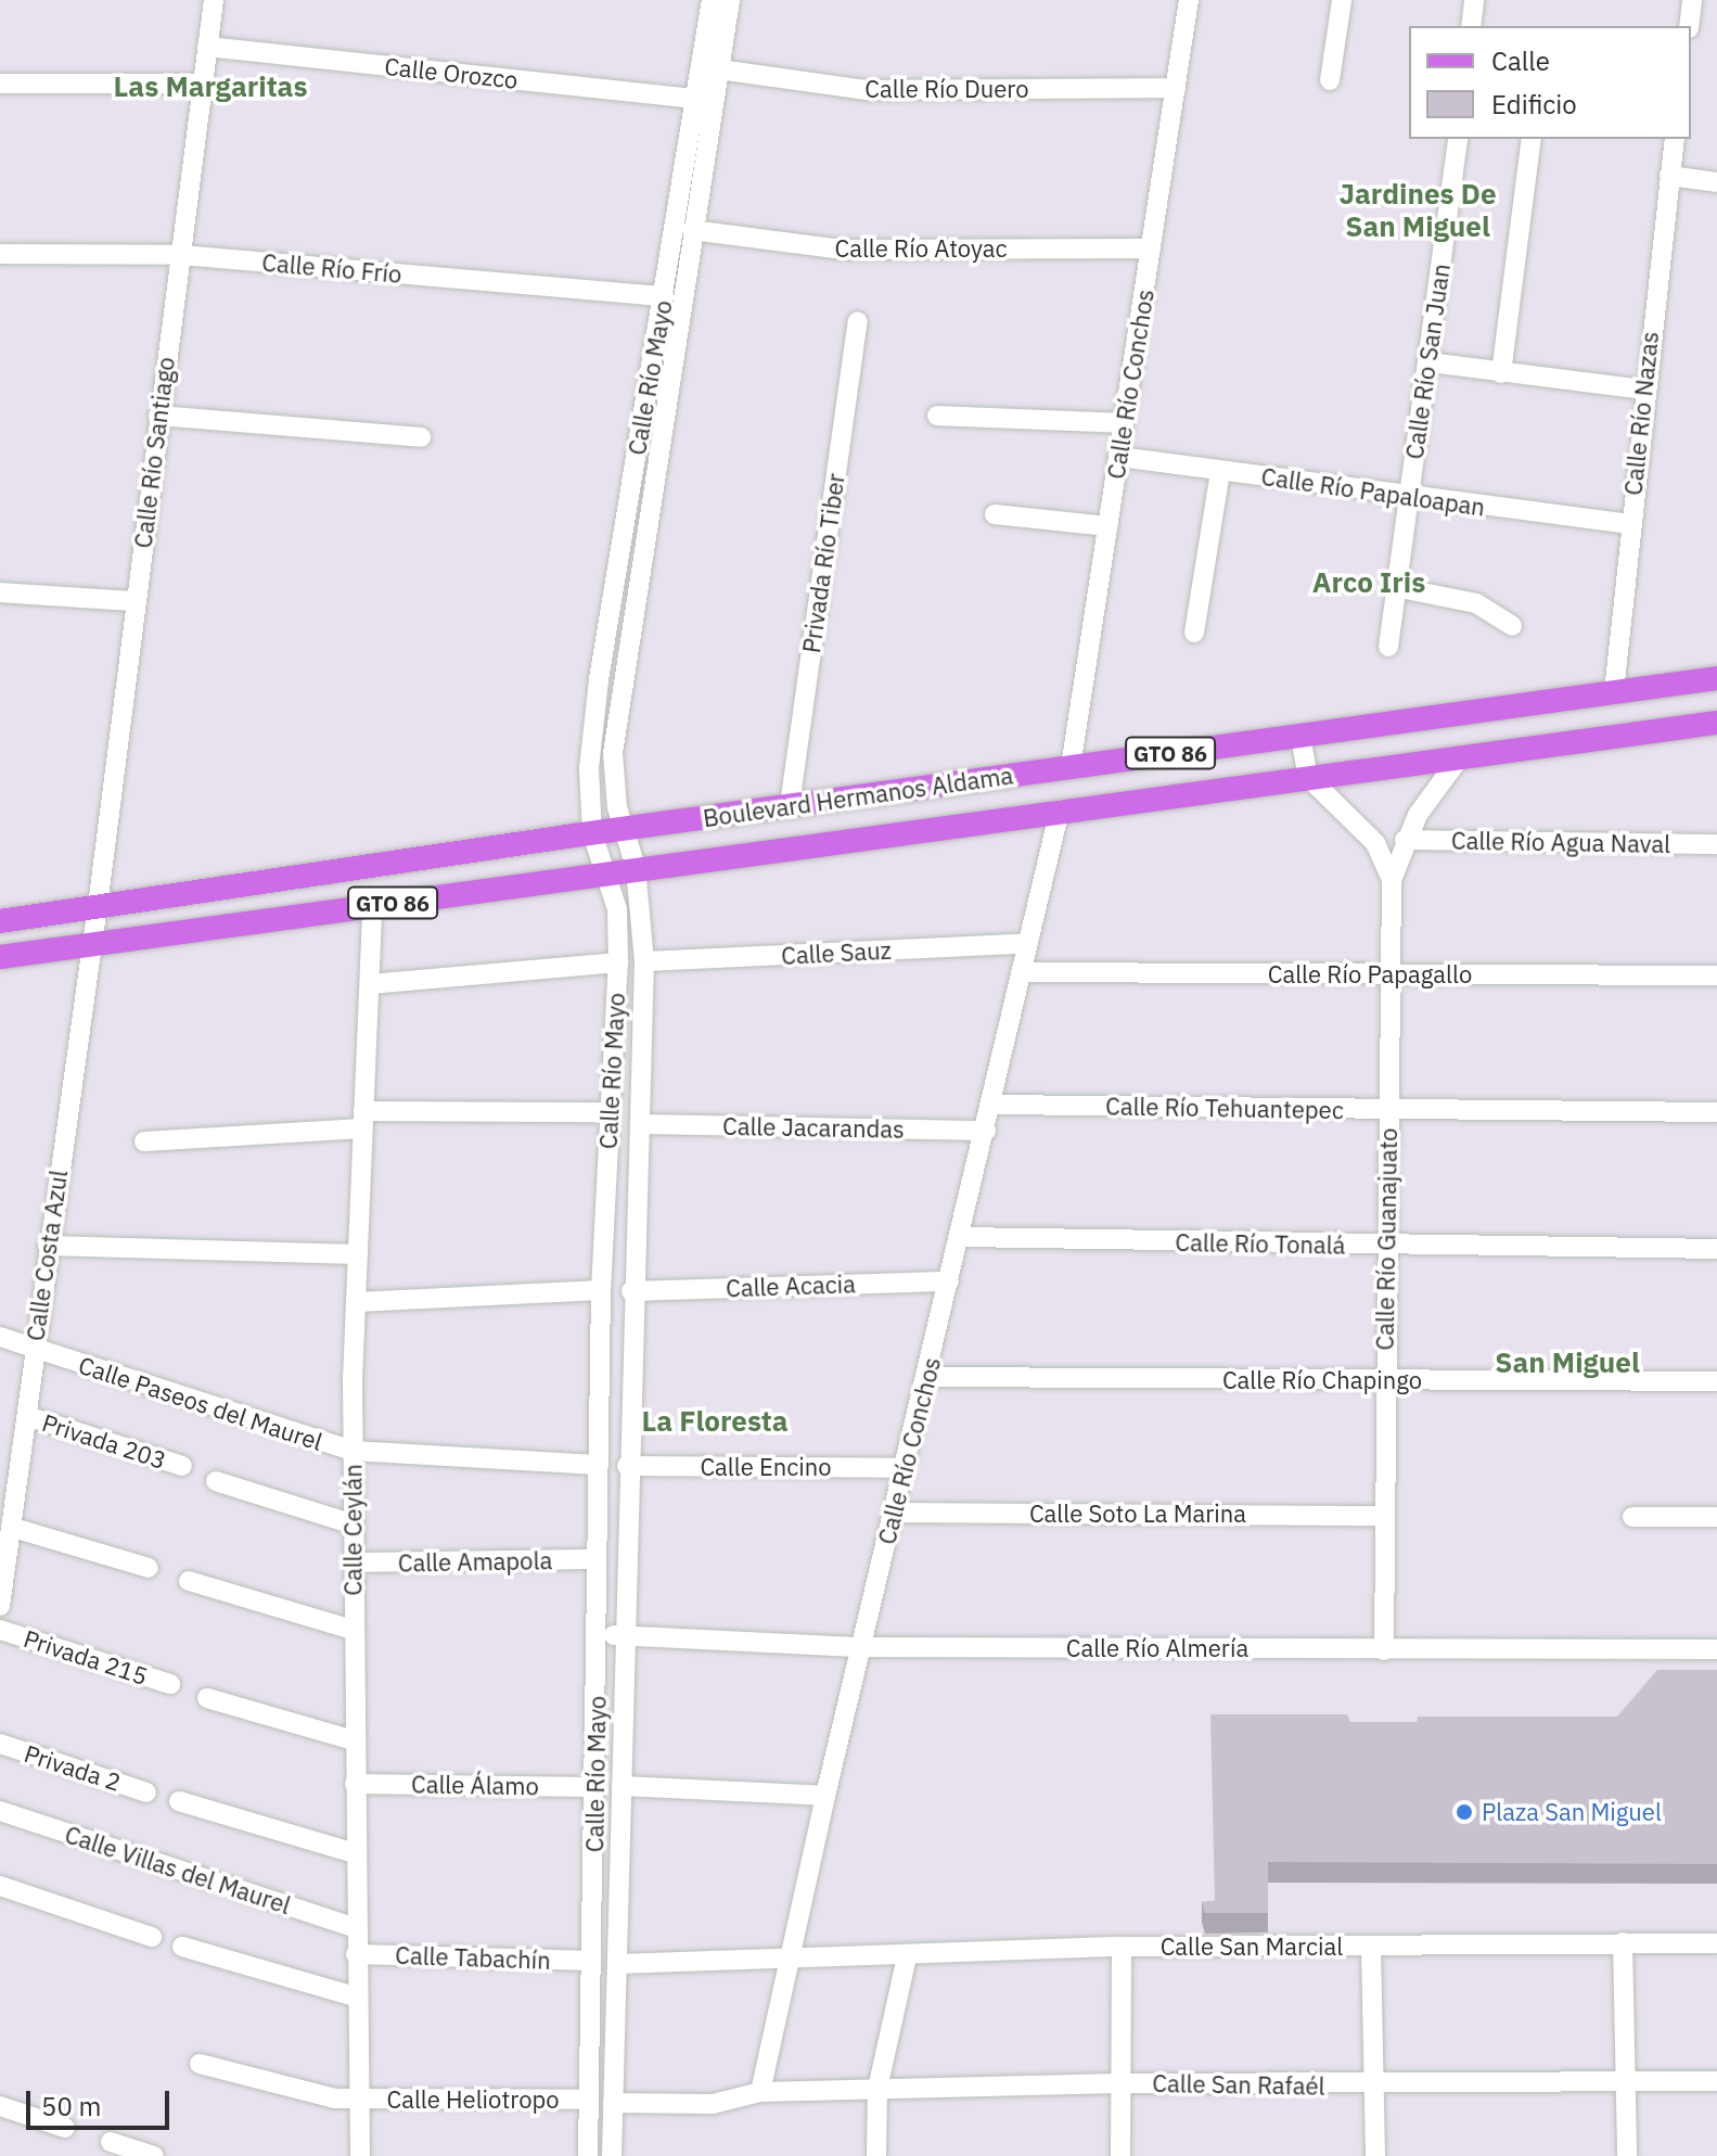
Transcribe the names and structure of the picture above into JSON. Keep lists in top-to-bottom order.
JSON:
{
  "streets": {
    "main road": ["GTO 86", "Boulevard Hermanos Aldama"],
    "street": [
      "Calle Orozco",
      "Calle Río Duero",
      "Calle Río Atoyac",
      "Calle Río Frío",
      "Calle Río San Juan",
      "Calle Río Mayo",
      "Calle Río Conchos",
      "Calle Río Nazas",
      "Calle Río Santiago",
      "Calle Río Papaloapan",
      "Privada Río Tiber",
      "Calle Río Agua Naval",
      "Calle Sauz",
      "Calle Río Papagallo",
      "Calle Río Tehuantepec",
      "Calle Jacarandas",
      "Calle Río Guanajuato",
      "Calle Río Tonalá",
      "Calle Costa Azul",
      "Calle Acacia",
      "Calle Río Chapingo",
      "Calle Paseos del Maurel",
      "Privada 203",
      "Calle Encino",
      "Calle Soto La Marina",
      "Calle Ceylán",
      "Calle Amapola",
      "Calle Río Almería",
      "Privada 215",
      "Privada 2",
      "Calle Álamo",
      "Calle Villas del Maurel",
      "Calle San Marcial",
      "Calle Tabachín",
      "Calle San Rafaél",
      "Calle Heliotropo"
    ]
  },
  "crossings": [
    ["Calle Orozco", "Calle Río Mayo"],
    ["Calle Orozco", "Calle Río Santiago"],
    ["Calle Río Duero", "Calle Río Mayo"],
    ["Calle Río Duero", "Calle Río Conchos"],
    ["Calle Río Atoyac", "Calle Río Mayo"],
    ["Calle Río Atoyac", "Calle Río Conchos"],
    ["Calle Río Frío", "Calle Río Mayo"],
    ["Calle Río Frío", "Calle Río Santiago"],
    ["Calle Río San Juan", "Calle Río Papaloapan"],
    ["Calle Río Mayo", "Boulevard Hermanos Aldama"],
    ["Calle Río Mayo", "Calle Sauz"],
    ["Calle Río Mayo", "Calle Jacarandas"],
    ["Calle Río Mayo", "Calle Acacia"],
    ["Calle Río Mayo", "Calle Encino"],
    ["Calle Río Mayo", "Calle Amapola"],
    ["Calle Río Mayo", "Calle Río Almería"],
    ["Calle Río Mayo", "Calle Álamo"],
    ["Calle Río Mayo", "Calle Tabachín"],
    ["Calle Río Mayo", "Calle Heliotropo"],
    ["Calle Río Conchos", "Calle Río Papaloapan"],
    ["Calle Río Conchos", "Boulevard Hermanos Aldama"],
    ["Calle Río Conchos", "Calle Sauz"],
    ["Calle Río Conchos", "Calle Río Papagallo"],
    ["Calle Río Conchos", "Calle Río Tehuantepec"],
    ["Calle Río Conchos", "Calle Jacarandas"],
    ["Calle Río Conchos", "Calle Río Tonalá"],
    ["Calle Río Conchos", "Calle Acacia"],
    ["Calle Río Conchos", "Calle Río Chapingo"],
    ["Calle Río Conchos", "Calle Encino"],
    ["Calle Río Conchos", "Calle Soto La Marina"],
    ["Calle Río Conchos", "Calle Río Almería"],
    ["Calle Río Conchos", "Calle San Marcial"],
    ["Calle Río Conchos", "Calle San Rafaél"],
    ["Calle Río Nazas", "Calle Río Papaloapan"],
    ["Calle Río Nazas", "Boulevard Hermanos Aldama"],
    ["Calle Río Santiago", "Boulevard Hermanos Aldama"],
    ["Calle Río Santiago", "Calle Costa Azul"],
    ["Privada Río Tiber", "Boulevard Hermanos Aldama"],
    ["Boulevard Hermanos Aldama", "Calle Río Guanajuato"],
    ["Boulevard Hermanos Aldama", "Calle Costa Azul"],
    ["Boulevard Hermanos Aldama", "Calle Ceylán"],
    ["Calle Río Agua Naval", "Calle Río Guanajuato"],
    ["Calle Río Papagallo", "Calle Río Guanajuato"],
    ["Calle Río Tehuantepec", "Calle Río Guanajuato"],
    ["Calle Río Guanajuato", "Calle Río Tonalá"],
    ["Calle Río Guanajuato", "Calle Río Chapingo"],
    ["Calle Río Guanajuato", "Calle Soto La Marina"],
    ["Calle Río Guanajuato", "Calle Río Almería"],
    ["Calle Costa Azul", "Calle Paseos del Maurel"],
    ["Calle Costa Azul", "Privada 203"],
    ["Calle Paseos del Maurel", "Calle Ceylán"],
    ["Calle Ceylán", "Calle Amapola"],
    ["Calle Ceylán", "Calle Álamo"],
    ["Calle Ceylán", "Calle Villas del Maurel"],
    ["Calle Ceylán", "Calle Tabachín"],
    ["Calle Ceylán", "Calle Heliotropo"]
  ],
  "districts": [
    "Las Margaritas",
    "Jardines De San Miguel",
    "Arco Iris",
    "San Miguel",
    "La Floresta"
  ],
  "places": ["Plaza San Miguel"],
  "legend": ["Calle", "Edificio"],
  "scale_bar": "50 m"
}
